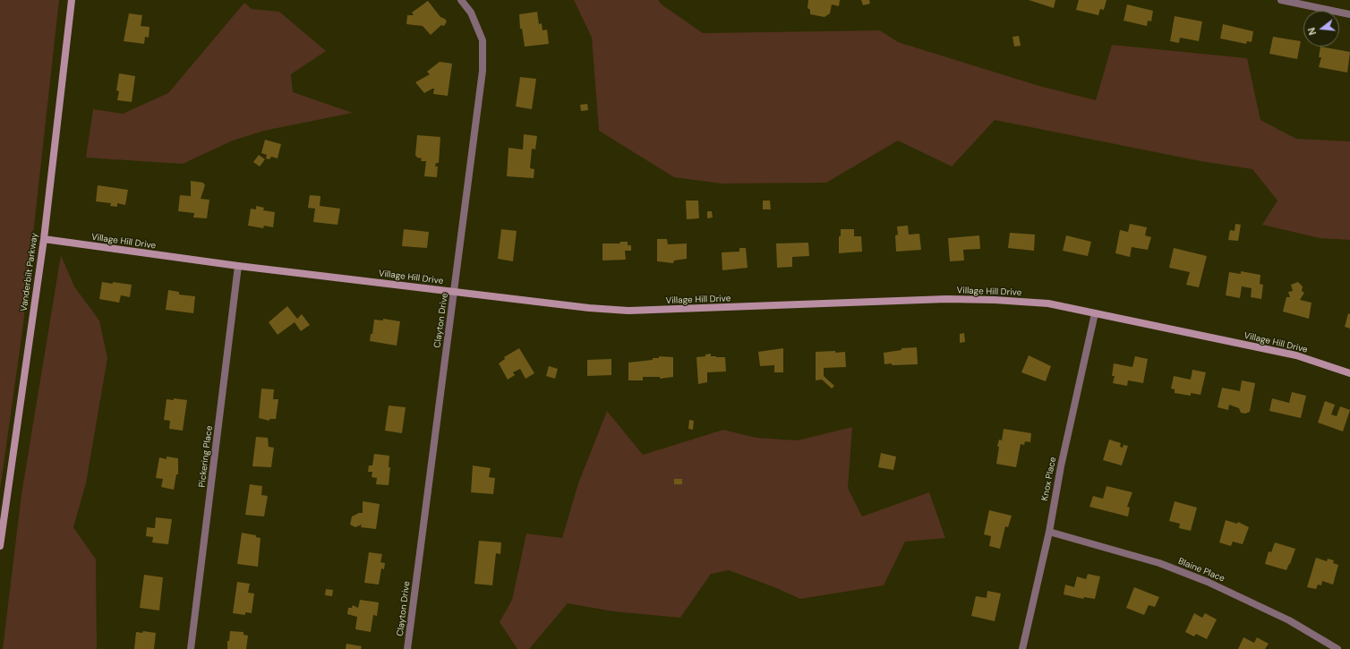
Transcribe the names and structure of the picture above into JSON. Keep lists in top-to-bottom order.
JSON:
{
  "streets": {
    "street": [
      "Village Hill Drive",
      "Vanderbilt Parkway",
      "Clayton Drive",
      "Pickering Place",
      "Knox Place",
      "Blaine Place"
    ]
  },
  "crossings": [
    ["Village Hill Drive", "Vanderbilt Parkway"],
    ["Village Hill Drive", "Clayton Drive"],
    ["Village Hill Drive", "Pickering Place"],
    ["Village Hill Drive", "Knox Place"],
    ["Knox Place", "Blaine Place"]
  ],
  "north": "left"
}
